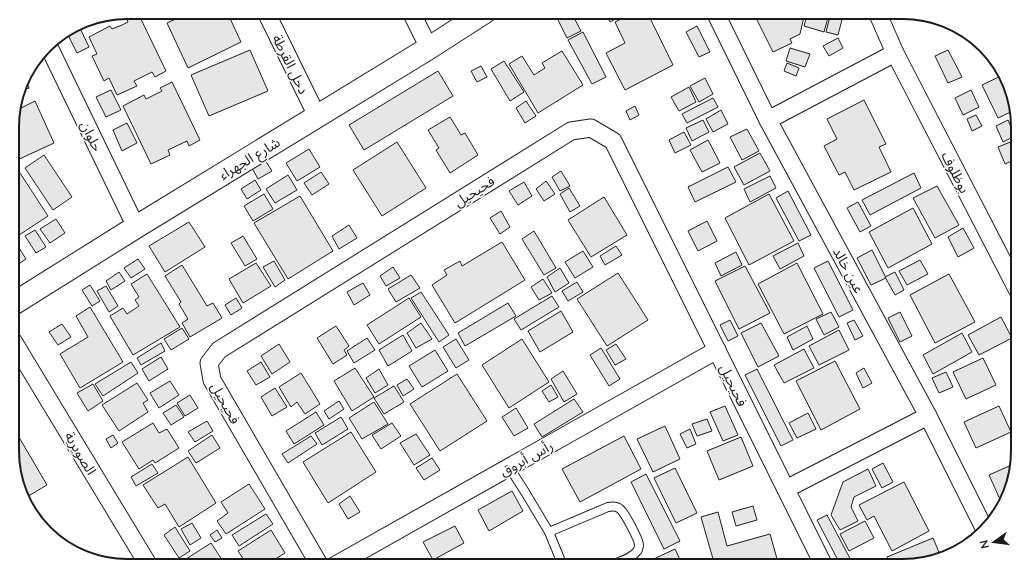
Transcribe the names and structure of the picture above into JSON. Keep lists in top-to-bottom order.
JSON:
{
  "streets": {
    "street": [
      "دحل القرطة",
      "حلوان",
      "شارع الجهراء",
      "بوظلوف",
      "فحيحيل",
      "عين خالد",
      "الصويرية",
      "رأس أبروق"
    ]
  },
  "crossings": [
    ["دحل القرطة", "شارع الجهراء"],
    ["حلوان", "شارع الجهراء"],
    ["فحيحيل", "رأس أبروق"]
  ],
  "north": "left"
}
